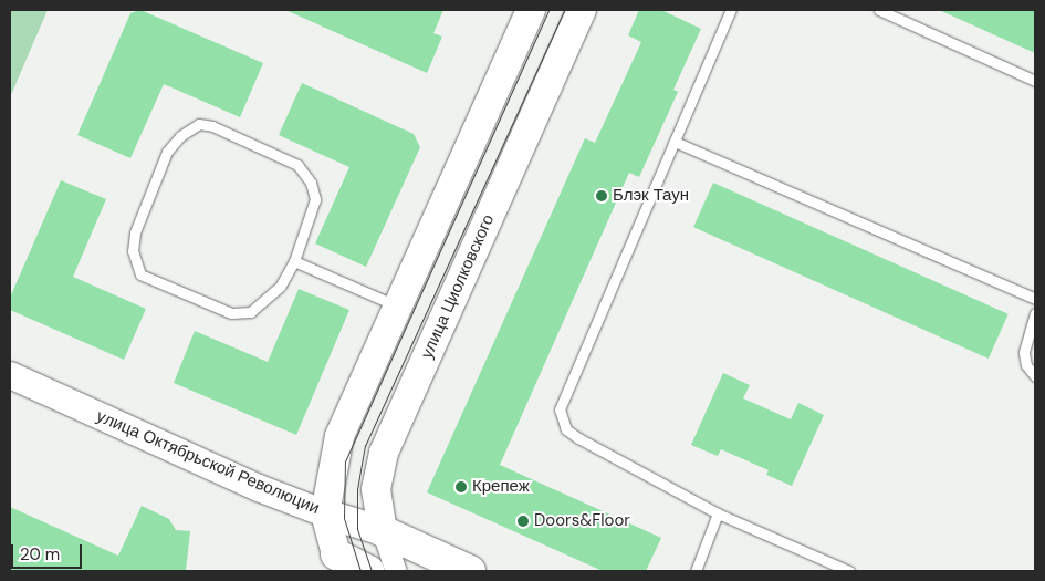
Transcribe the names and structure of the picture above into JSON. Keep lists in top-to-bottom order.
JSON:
{
  "streets": {
    "main road": ["улица Циолковского", "улица Октябрьской Революции"]
  },
  "crossings": [
    ["улица Циолковского", "улица Октябрьской Революции"]
  ],
  "places": ["Блэк Таун", "Крепеж", "Doors&Floor"],
  "scale_bar": "20 m"
}
